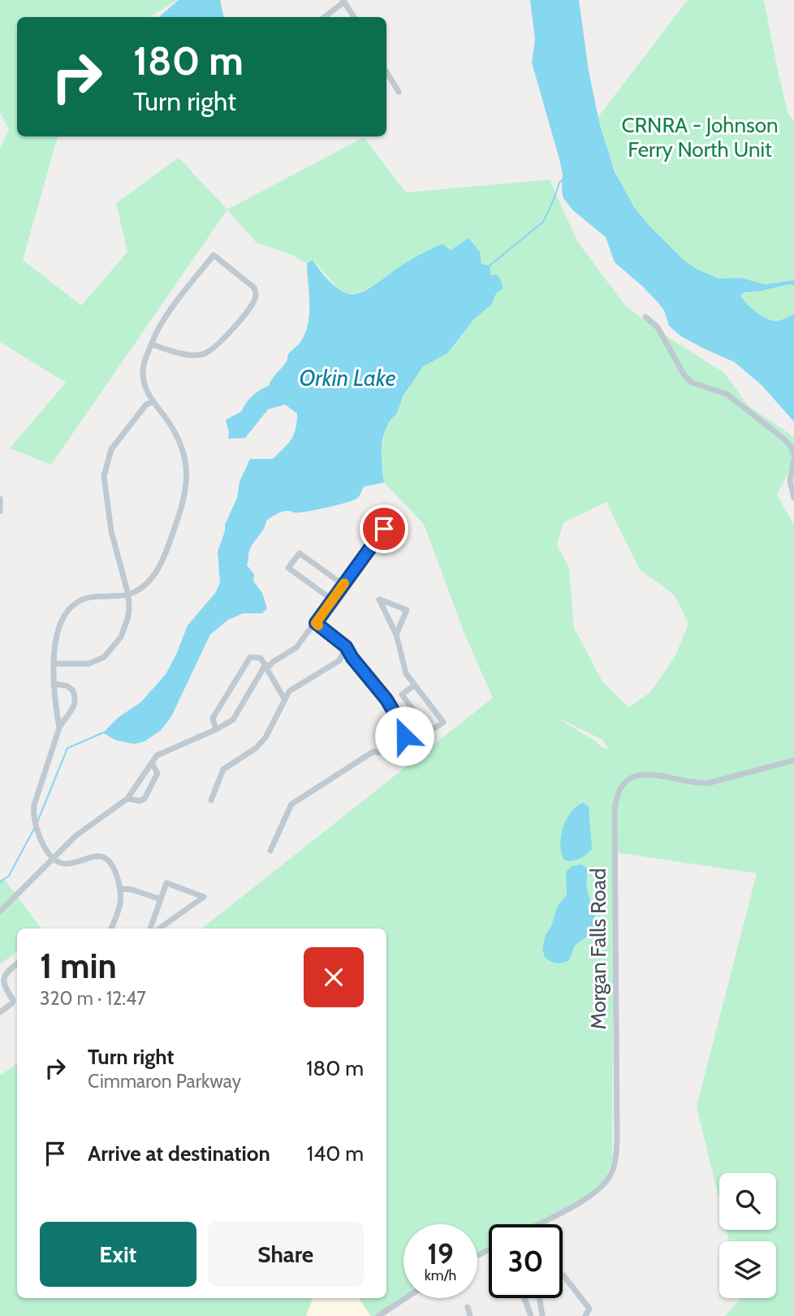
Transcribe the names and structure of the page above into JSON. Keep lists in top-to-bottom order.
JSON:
{
  "streets": {
    "street": ["Morgan Falls Road"]
  },
  "water": ["Orkin Lake"],
  "parks": ["CRNRA - Johnson Ferry North Unit"],
  "page": {
    "turn": ["180 m", "Turn right"],
    "heading": ["1 min", "320 m · 12:47"],
    "list": [
      {
        "name": "Turn right",
        "note": "Cimmaron Parkway",
        "value": "180 m"
      },
      {
        "name": "Arrive at destination",
        "value": "140 m"
      }
    ],
    "buttons": ["Exit", "Share"],
    "speed": "19 km/h",
    "limit": "30"
  }
}
